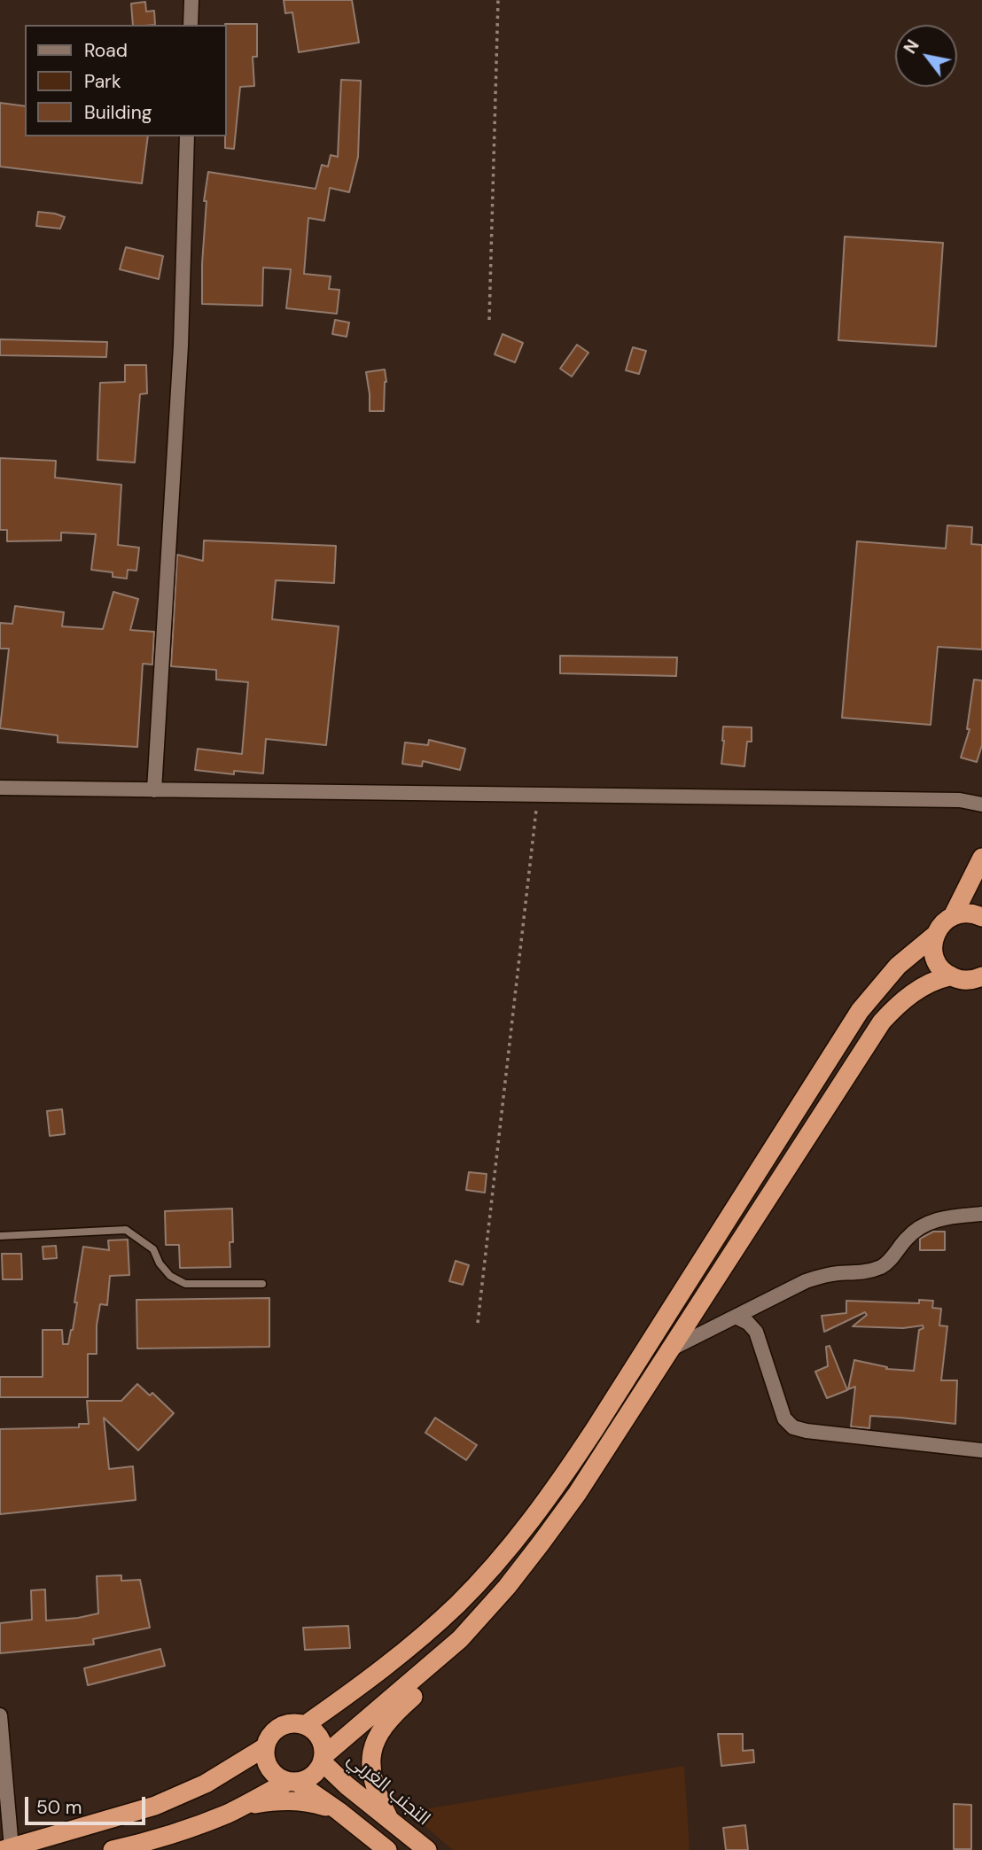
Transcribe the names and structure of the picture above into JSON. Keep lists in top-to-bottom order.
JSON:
{
  "streets": {
    "highway": ["التجنب الغربي"]
  },
  "legend": ["Road", "Park", "Building"],
  "scale_bar": "50 m",
  "north": "top left"
}
